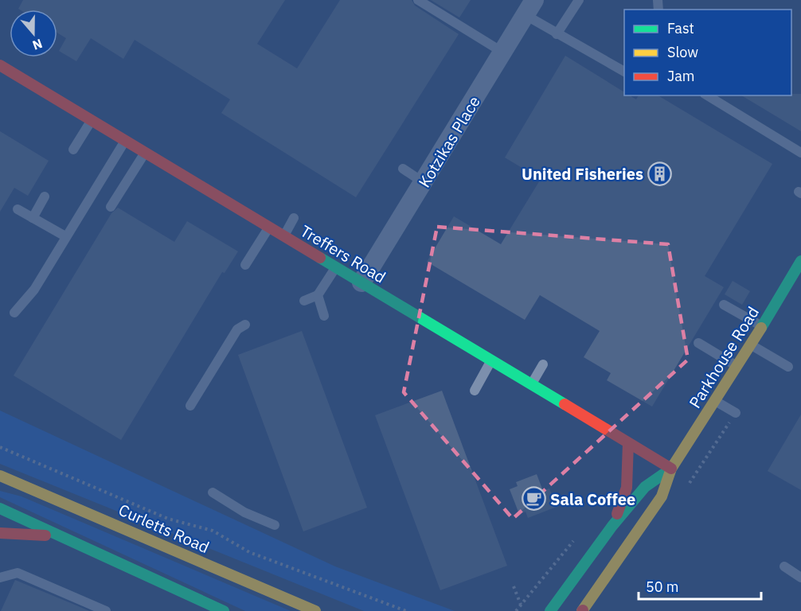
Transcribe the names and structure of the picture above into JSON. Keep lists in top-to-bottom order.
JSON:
{
  "streets": {
    "main road": ["Treffers Road", "Parkhouse Road", "Curletts Road"],
    "street": ["Kotzikas Place"]
  },
  "crossings": [
    ["Kotzikas Place", "Treffers Road"],
    ["Treffers Road", "Parkhouse Road"]
  ],
  "places": {
    "building": ["United Fisheries"],
    "cafe": ["Sala Coffee"]
  },
  "legend": ["Fast", "Slow", "Jam"],
  "scale_bar": "50 m",
  "north": "bottom"
}
